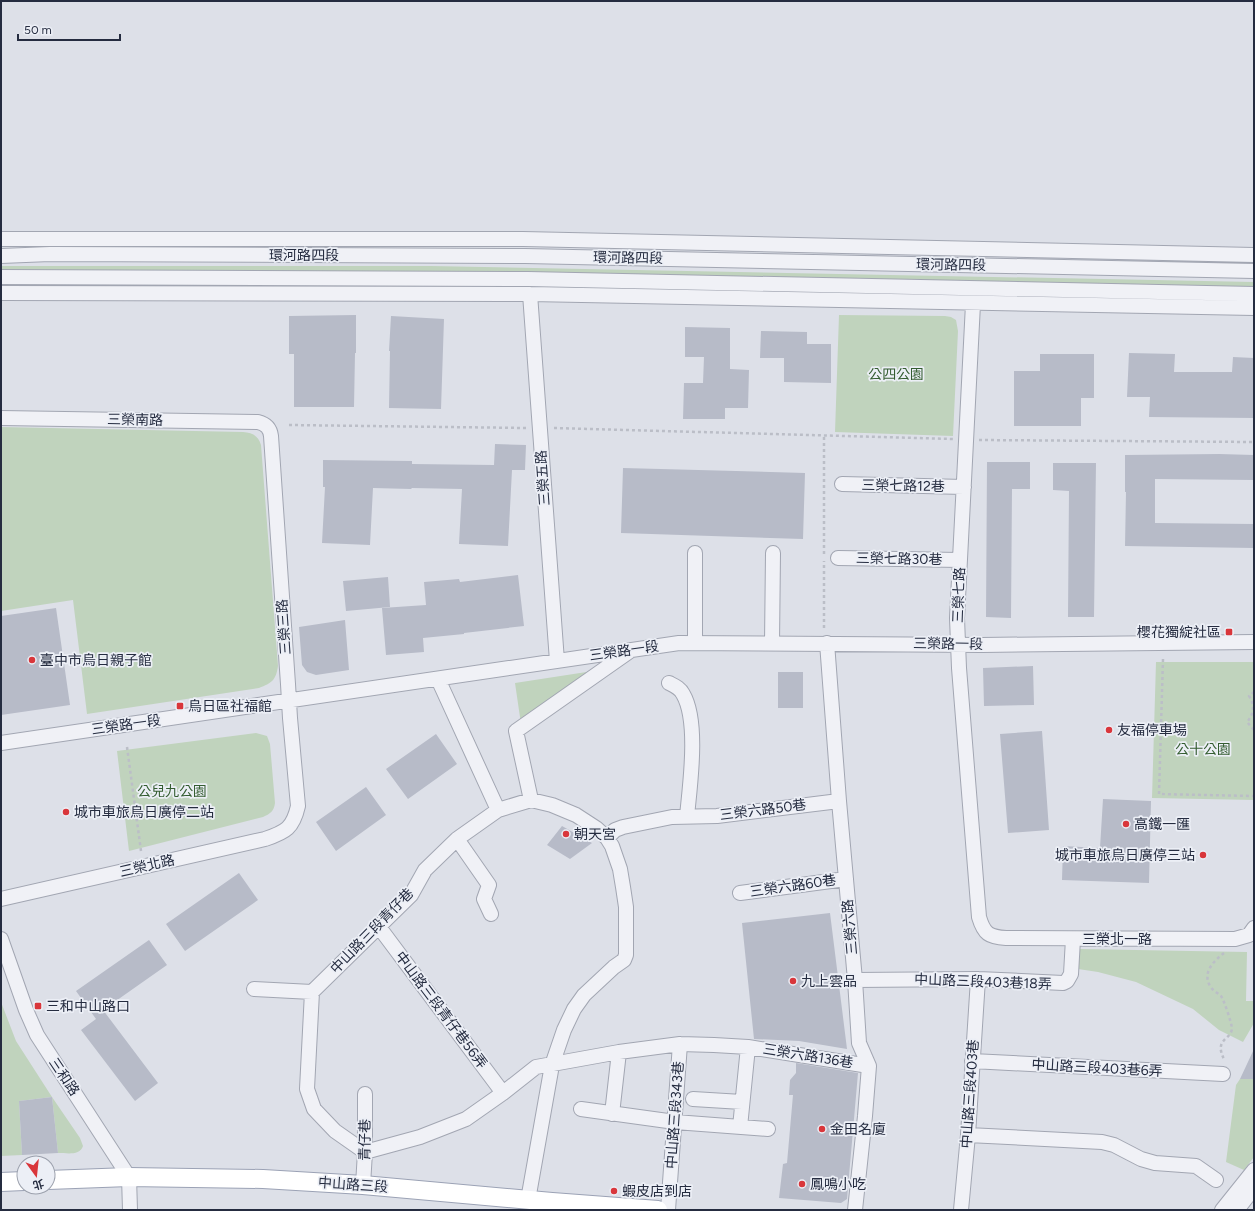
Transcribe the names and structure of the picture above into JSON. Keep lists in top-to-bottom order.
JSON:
{
  "streets": {
    "main road": ["中山路三段"],
    "street": [
      "環河路四段",
      "三榮南路",
      "三榮五路",
      "三榮七路12巷",
      "三榮七路30巷",
      "三榮七路",
      "三榮三路",
      "三榮路一段",
      "三榮六路50巷",
      "三榮北路",
      "三榮六路60巷",
      "三榮六路",
      "中山路三段青仔巷",
      "三榮北一路",
      "中山路三段403巷18弄",
      "中山路三段青仔巷56弄",
      "三榮六路136巷",
      "中山路三段403巷6弄",
      "三和路",
      "中山路三段403巷",
      "中山路三段343巷",
      "青仔巷"
    ]
  },
  "crossings": [
    ["三榮南路", "三榮三路"],
    ["三榮五路", "三榮路一段"],
    ["三榮七路12巷", "三榮七路"],
    ["三榮七路30巷", "三榮七路"],
    ["三榮七路", "三榮路一段"],
    ["三榮七路", "三榮北一路"],
    ["三榮三路", "三榮路一段"],
    ["三榮三路", "三榮北路"],
    ["三榮路一段", "三榮六路"],
    ["三榮六路50巷", "三榮六路"],
    ["三榮六路60巷", "三榮六路"],
    ["三榮六路", "中山路三段403巷18弄"],
    ["三榮六路", "三榮六路136巷"],
    ["中山路三段青仔巷", "中山路三段青仔巷56弄"],
    ["三榮北一路", "中山路三段403巷18弄"],
    ["中山路三段403巷18弄", "中山路三段403巷"],
    ["三榮六路136巷", "中山路三段343巷"],
    ["中山路三段403巷6弄", "中山路三段403巷"],
    ["三和路", "中山路三段"],
    ["青仔巷", "中山路三段"]
  ],
  "parks": ["公四公園", "公十公園", "公兒九公園"],
  "places": {
    "transit": ["櫻花獨綻社區", "烏日區社福館", "三和中山路口"],
    "other": [
      "臺中市烏日親子館",
      "友福停車場",
      "城市車旅烏日廣停二站",
      "高鐵一匯",
      "朝天宮",
      "城市車旅烏日廣停三站",
      "九上雲品",
      "金田名廈",
      "鳳鳴小吃",
      "蝦皮店到店"
    ]
  },
  "scale_bar": "50 m",
  "north": "bottom"
}
